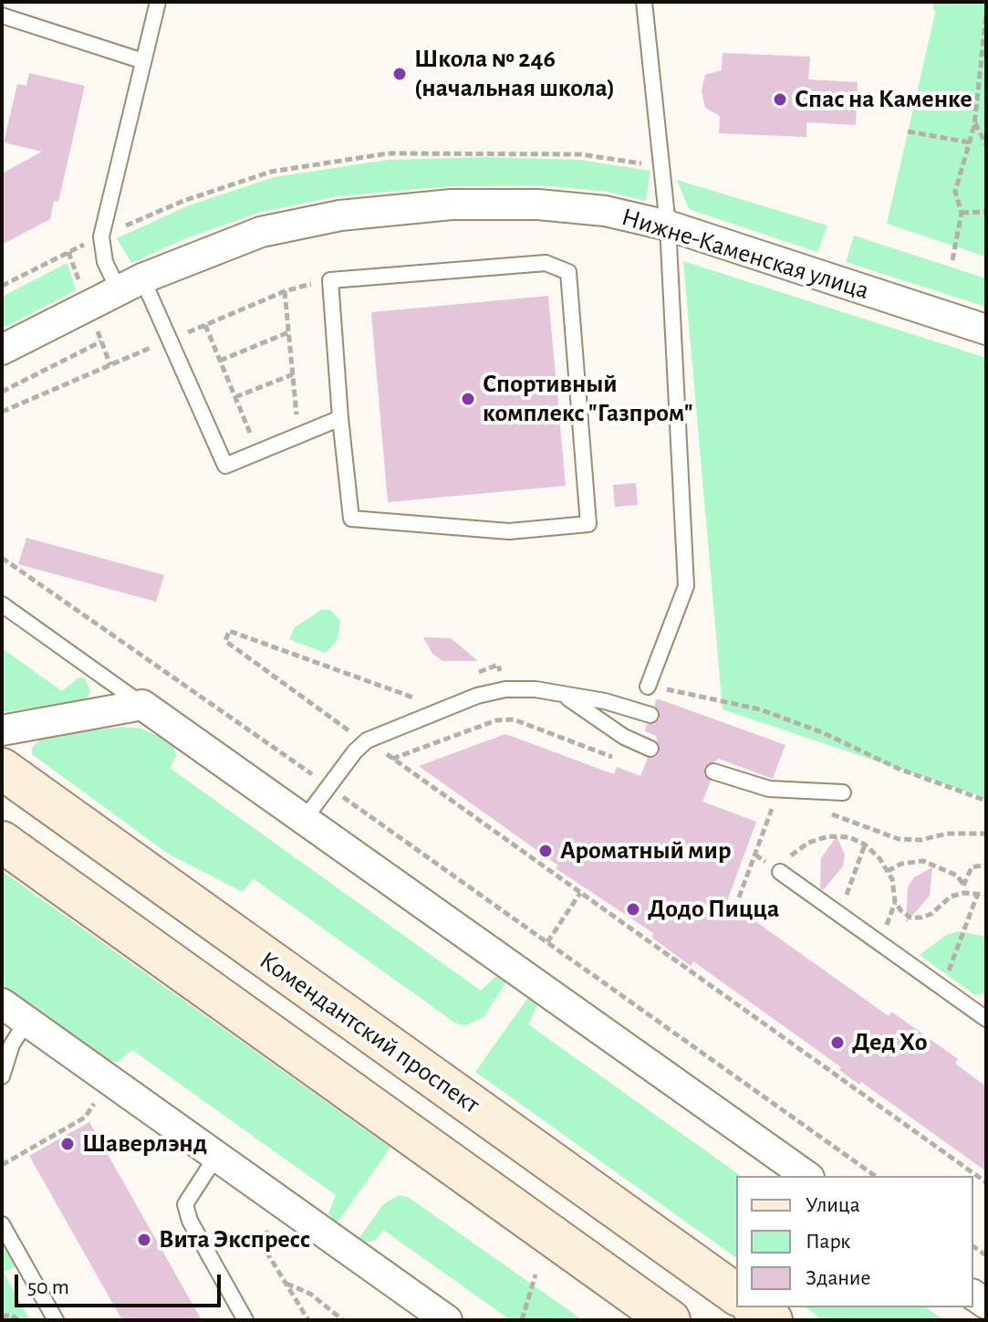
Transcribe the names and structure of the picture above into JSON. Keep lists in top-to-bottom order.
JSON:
{
  "streets": {
    "main road": ["Комендантский проспект"],
    "street": ["Нижне-Каменская улица"]
  },
  "places": [
    "Школа № 246 (начальная школа)",
    "Спас на Каменке",
    "Спортивный комплекс \"Газпром\"",
    "Ароматный мир",
    "Додо Пицца",
    "Дед Хо",
    "Шаверлэнд",
    "Вита Экспресс"
  ],
  "legend": ["Улица", "Парк", "Здание"],
  "scale_bar": "50 m"
}
